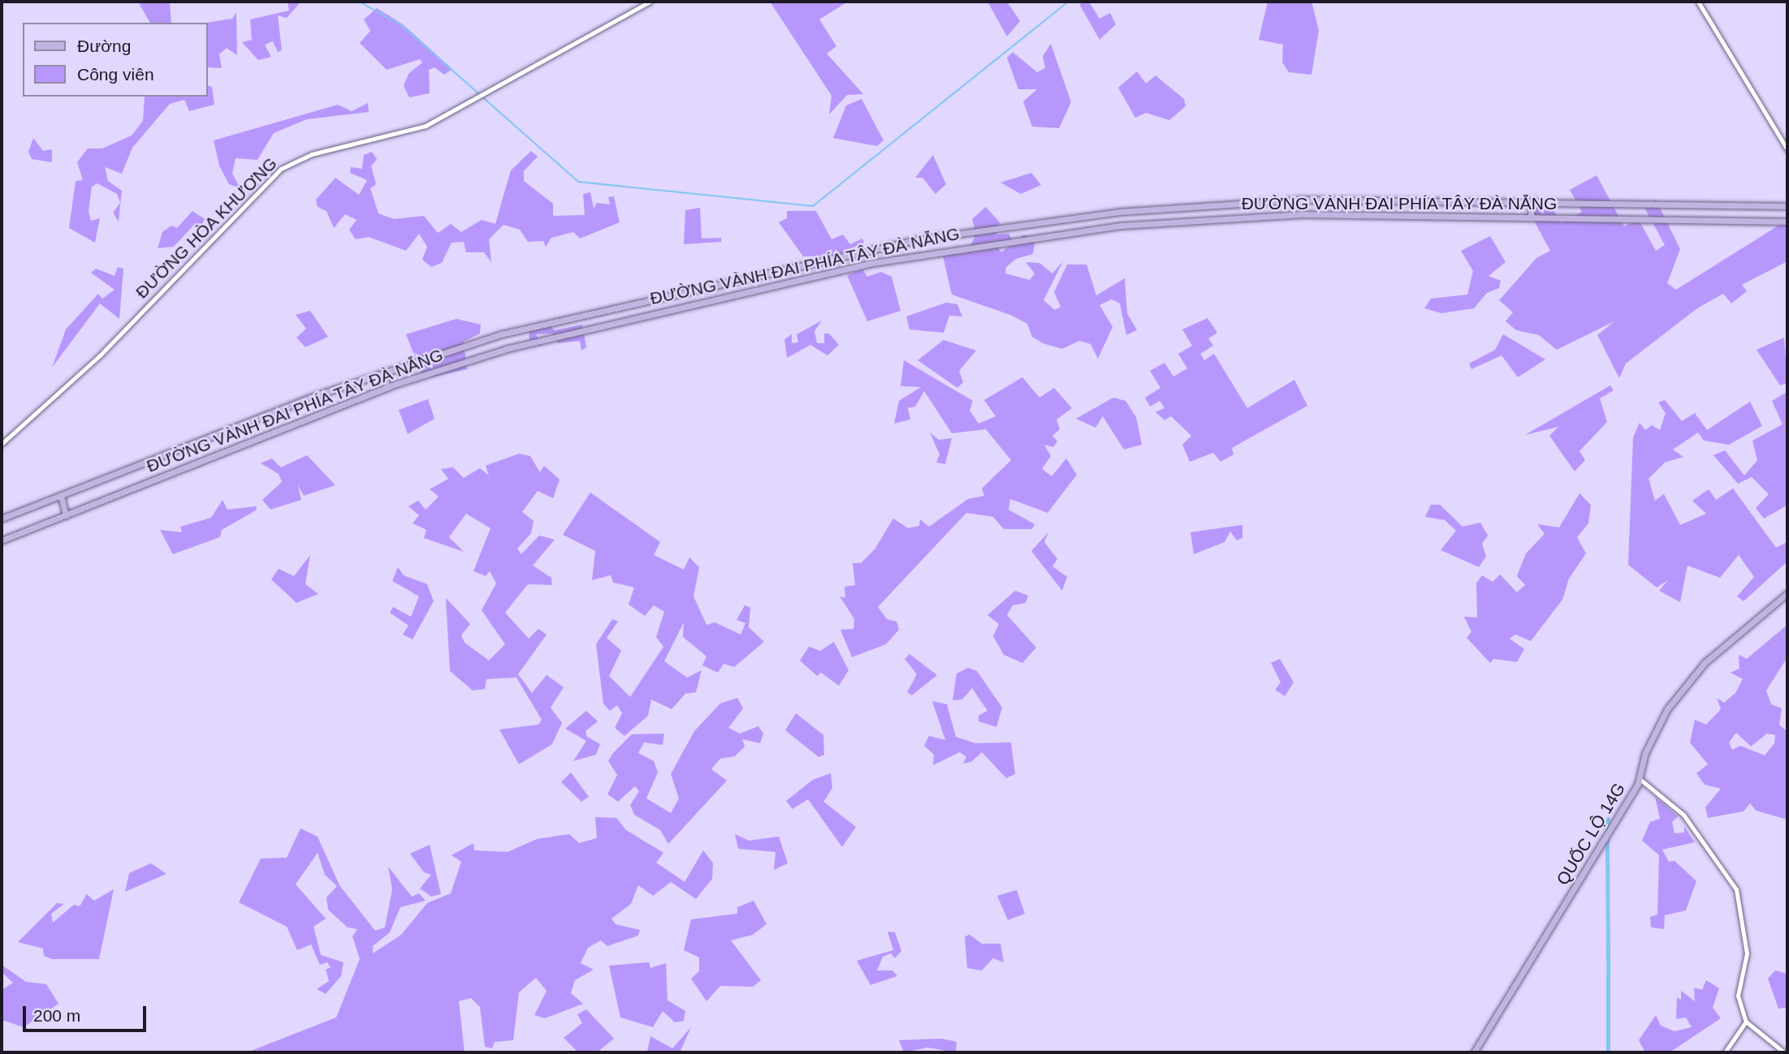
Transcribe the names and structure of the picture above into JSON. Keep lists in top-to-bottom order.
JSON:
{
  "streets": {
    "main road": ["ĐƯỜNG VÀNH ĐAI PHÍA TÂY ĐÀ NẴNG", "QUỐC LỘ 14G"],
    "street": ["ĐƯỜNG HÒA KHƯƠNG"]
  },
  "legend": ["Đường", "Công viên"],
  "scale_bar": "200 m"
}
